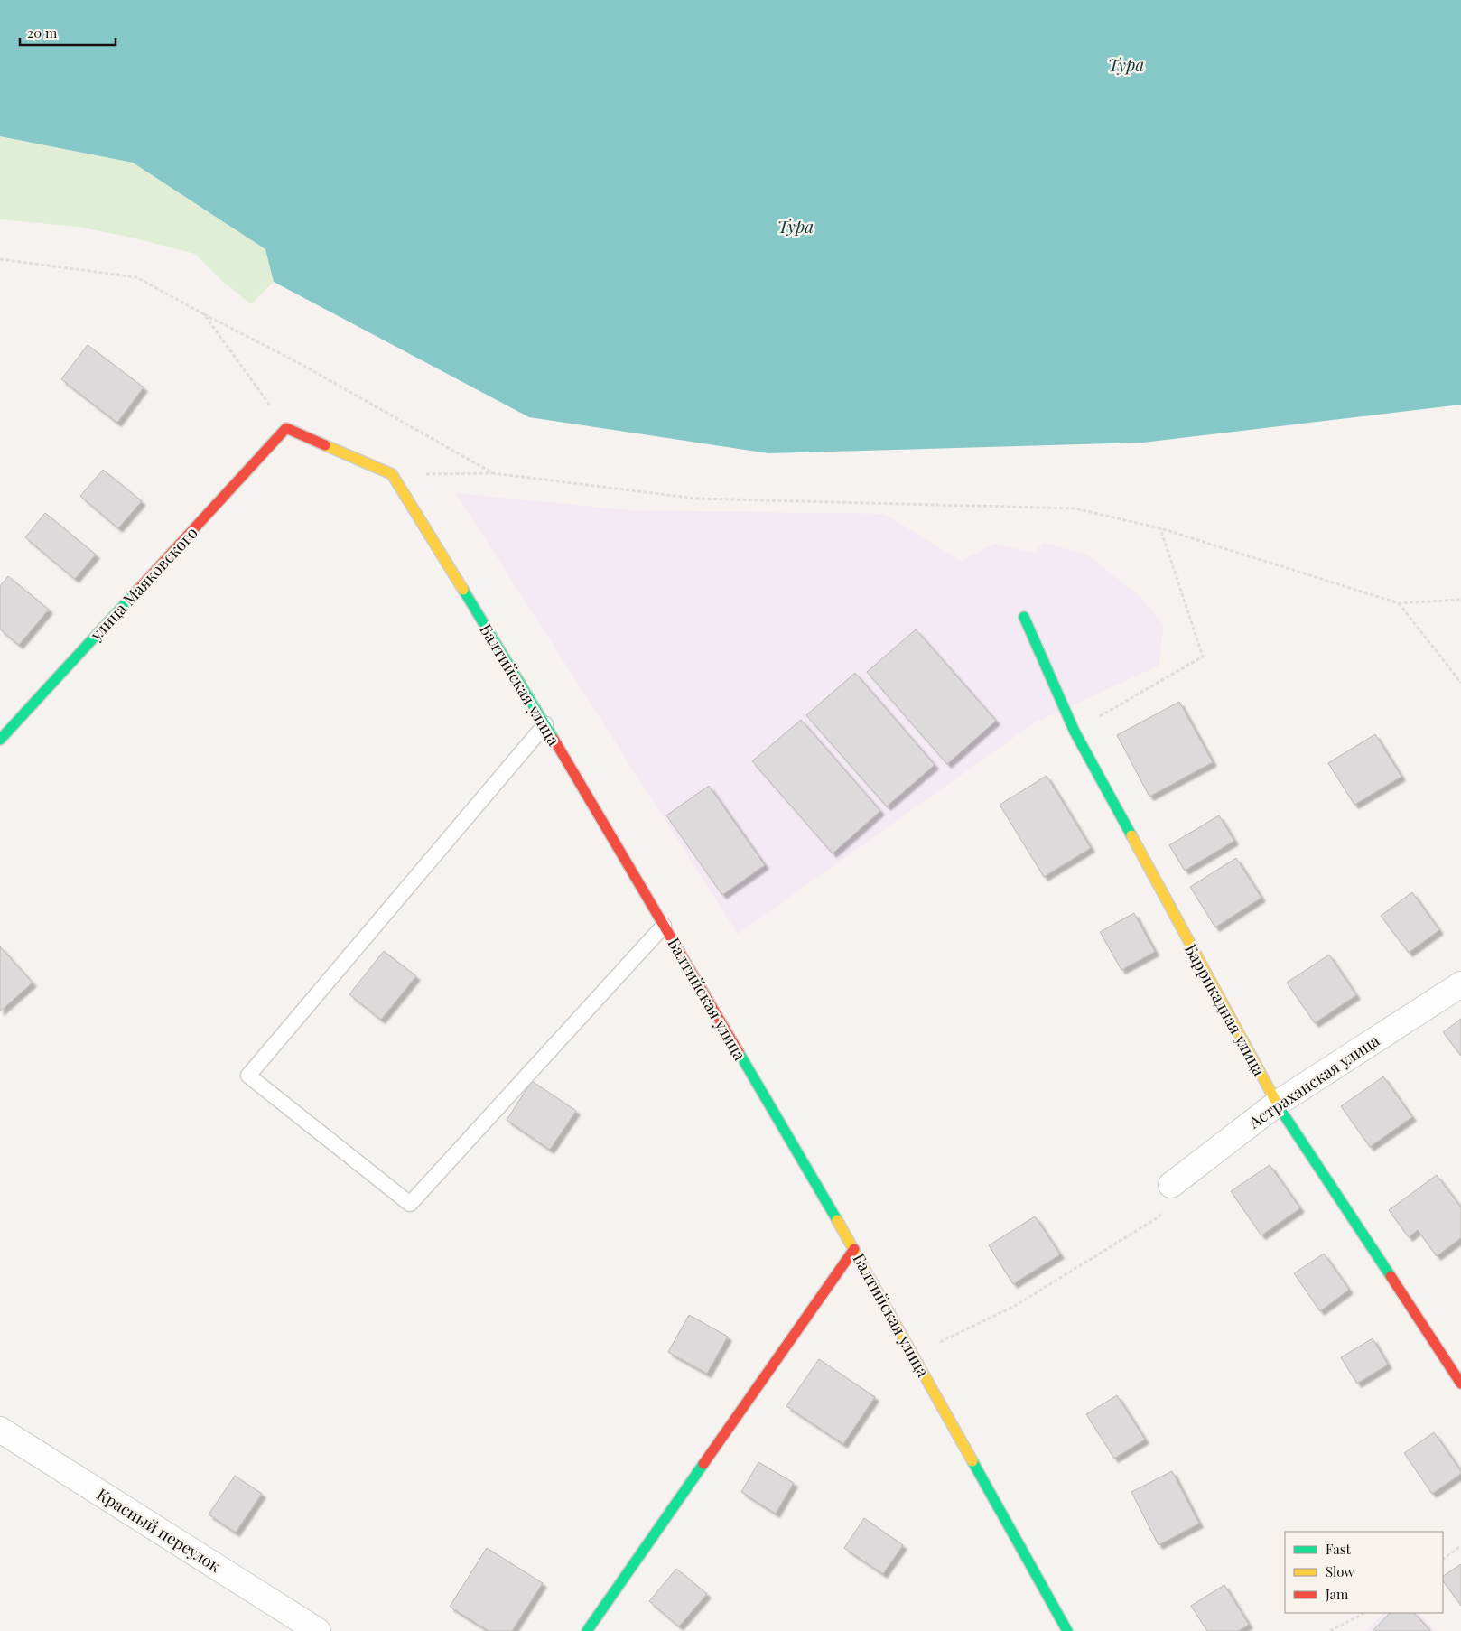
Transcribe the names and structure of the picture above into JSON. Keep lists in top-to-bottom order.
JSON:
{
  "streets": {
    "street": [
      "улица Маяковского",
      "Балтийская улица",
      "Баррикадная улица",
      "Астраханская улица",
      "Красный переулок"
    ]
  },
  "crossings": [
    ["Баррикадная улица", "Астраханская улица"]
  ],
  "water": ["Тура"],
  "legend": ["Fast", "Slow", "Jam"],
  "scale_bar": "20 m"
}
